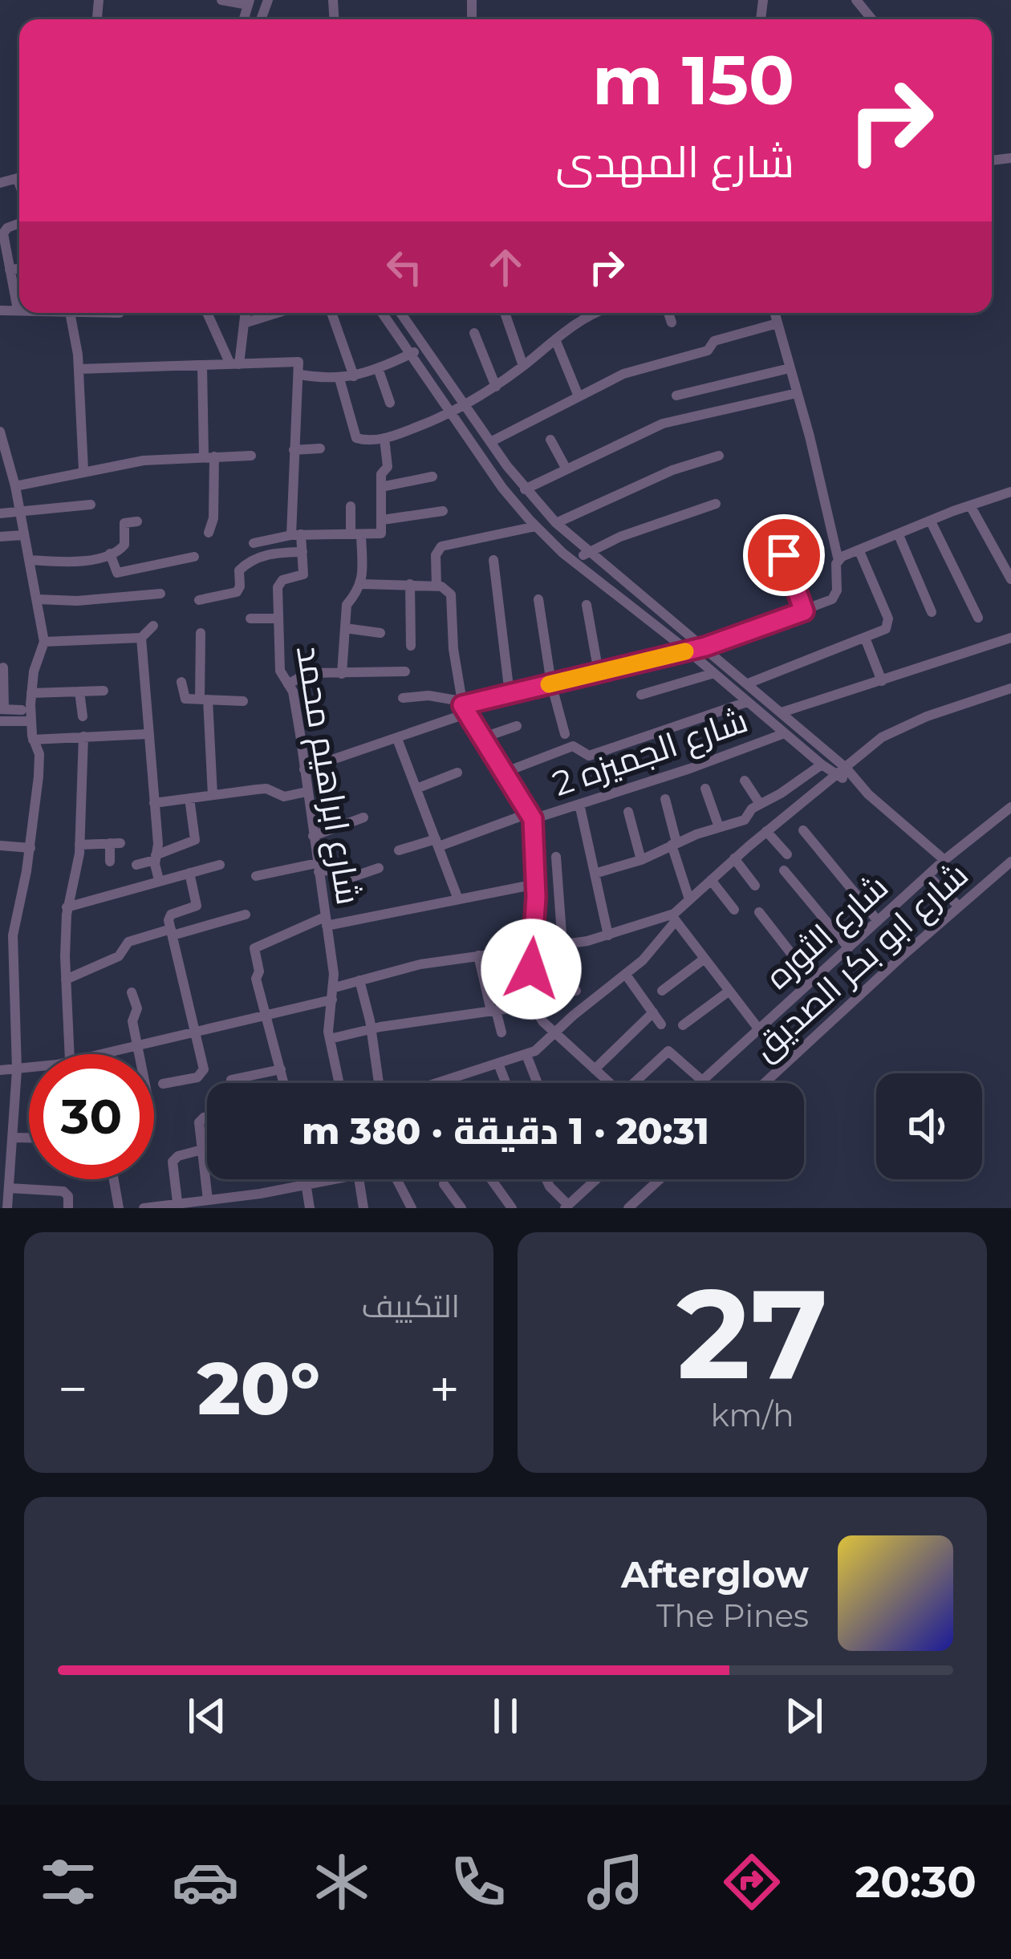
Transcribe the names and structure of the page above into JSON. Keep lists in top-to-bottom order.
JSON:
{
  "streets": {
    "street": [
      "شارع الجميزه 2",
      "شارع ابراهيم محمد",
      "شارع الثوره",
      "شارع ابو بكر الصديق"
    ]
  },
  "page": {
    "turn": ["150 m", "شارع المهدى"],
    "limit": "30",
    "trip": "20:31 · 1 دقيقة · 380 m",
    "tile": [
      ["27", "km/h"],
      "التكييف"
    ],
    "heat": ["−", "20°", "+"],
    "song": ["Afterglow", "The Pines"],
    "tabs": "20:30"
  }
}
